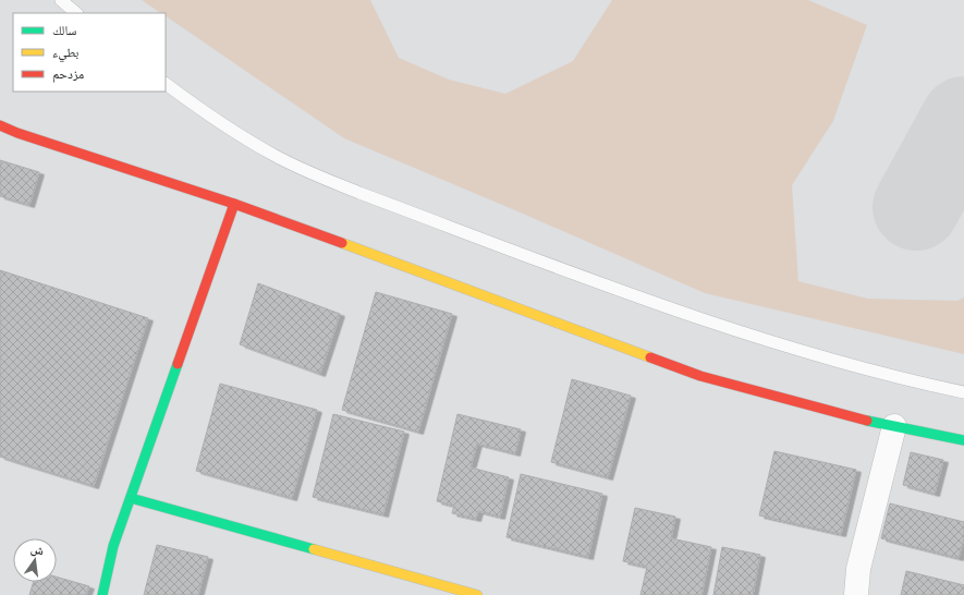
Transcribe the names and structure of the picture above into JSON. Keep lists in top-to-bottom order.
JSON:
{
  "legend": ["سالك", "بطيء", "مزدحم"],
  "north": "top"
}
